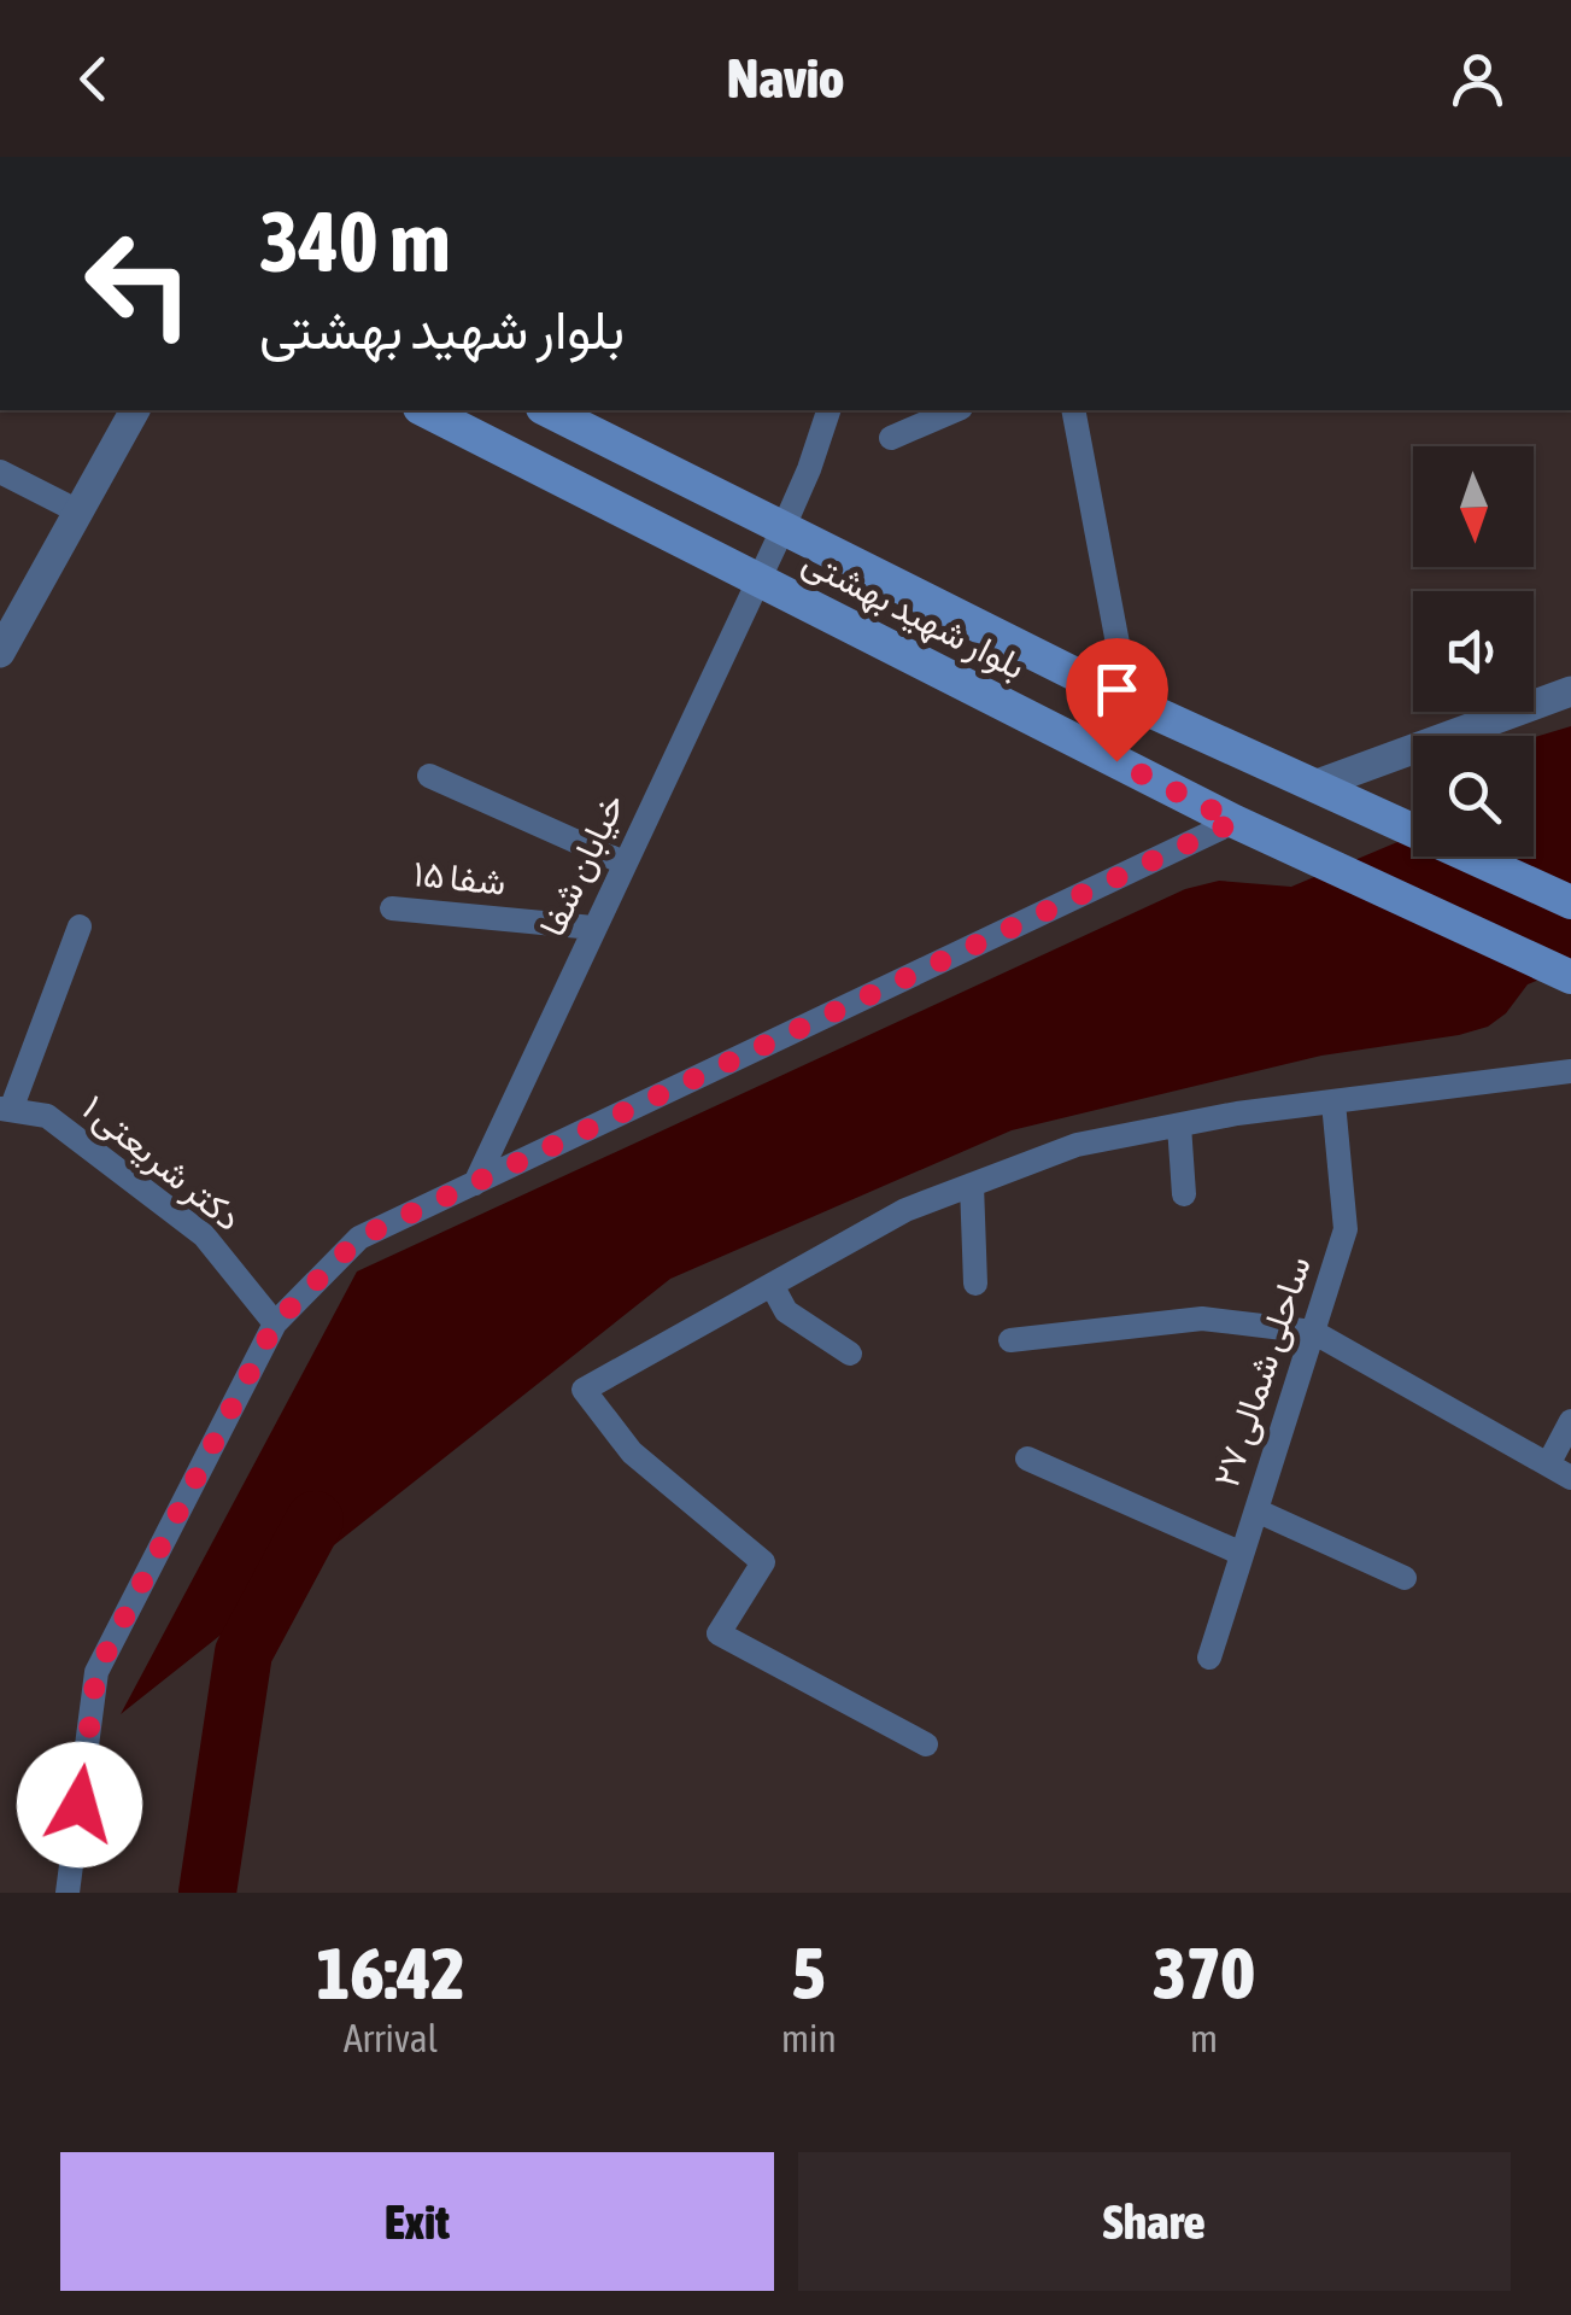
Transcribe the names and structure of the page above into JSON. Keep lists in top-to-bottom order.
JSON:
{
  "streets": {
    "main road": ["بلوار شهید بهشتی"],
    "street": [
      "خیابان شفا",
      "شفا ۱۵",
      "دکتر شریعتی ۱",
      "ساحلی شمالی ۲۷"
    ]
  },
  "crossings": [
    ["بلوار شهید بهشتی", "خیابان شفا"],
    ["خیابان شفا", "شفا ۱۵"]
  ],
  "north": "bottom",
  "page": {
    "header": "Navio",
    "turn": ["340 m", "بلوار شهید بهشتی"],
    "eta": [
      "16:42",
      "Arrival",
      "5",
      "min",
      "370",
      "m"
    ],
    "buttons": ["Exit", "Share"]
  }
}
